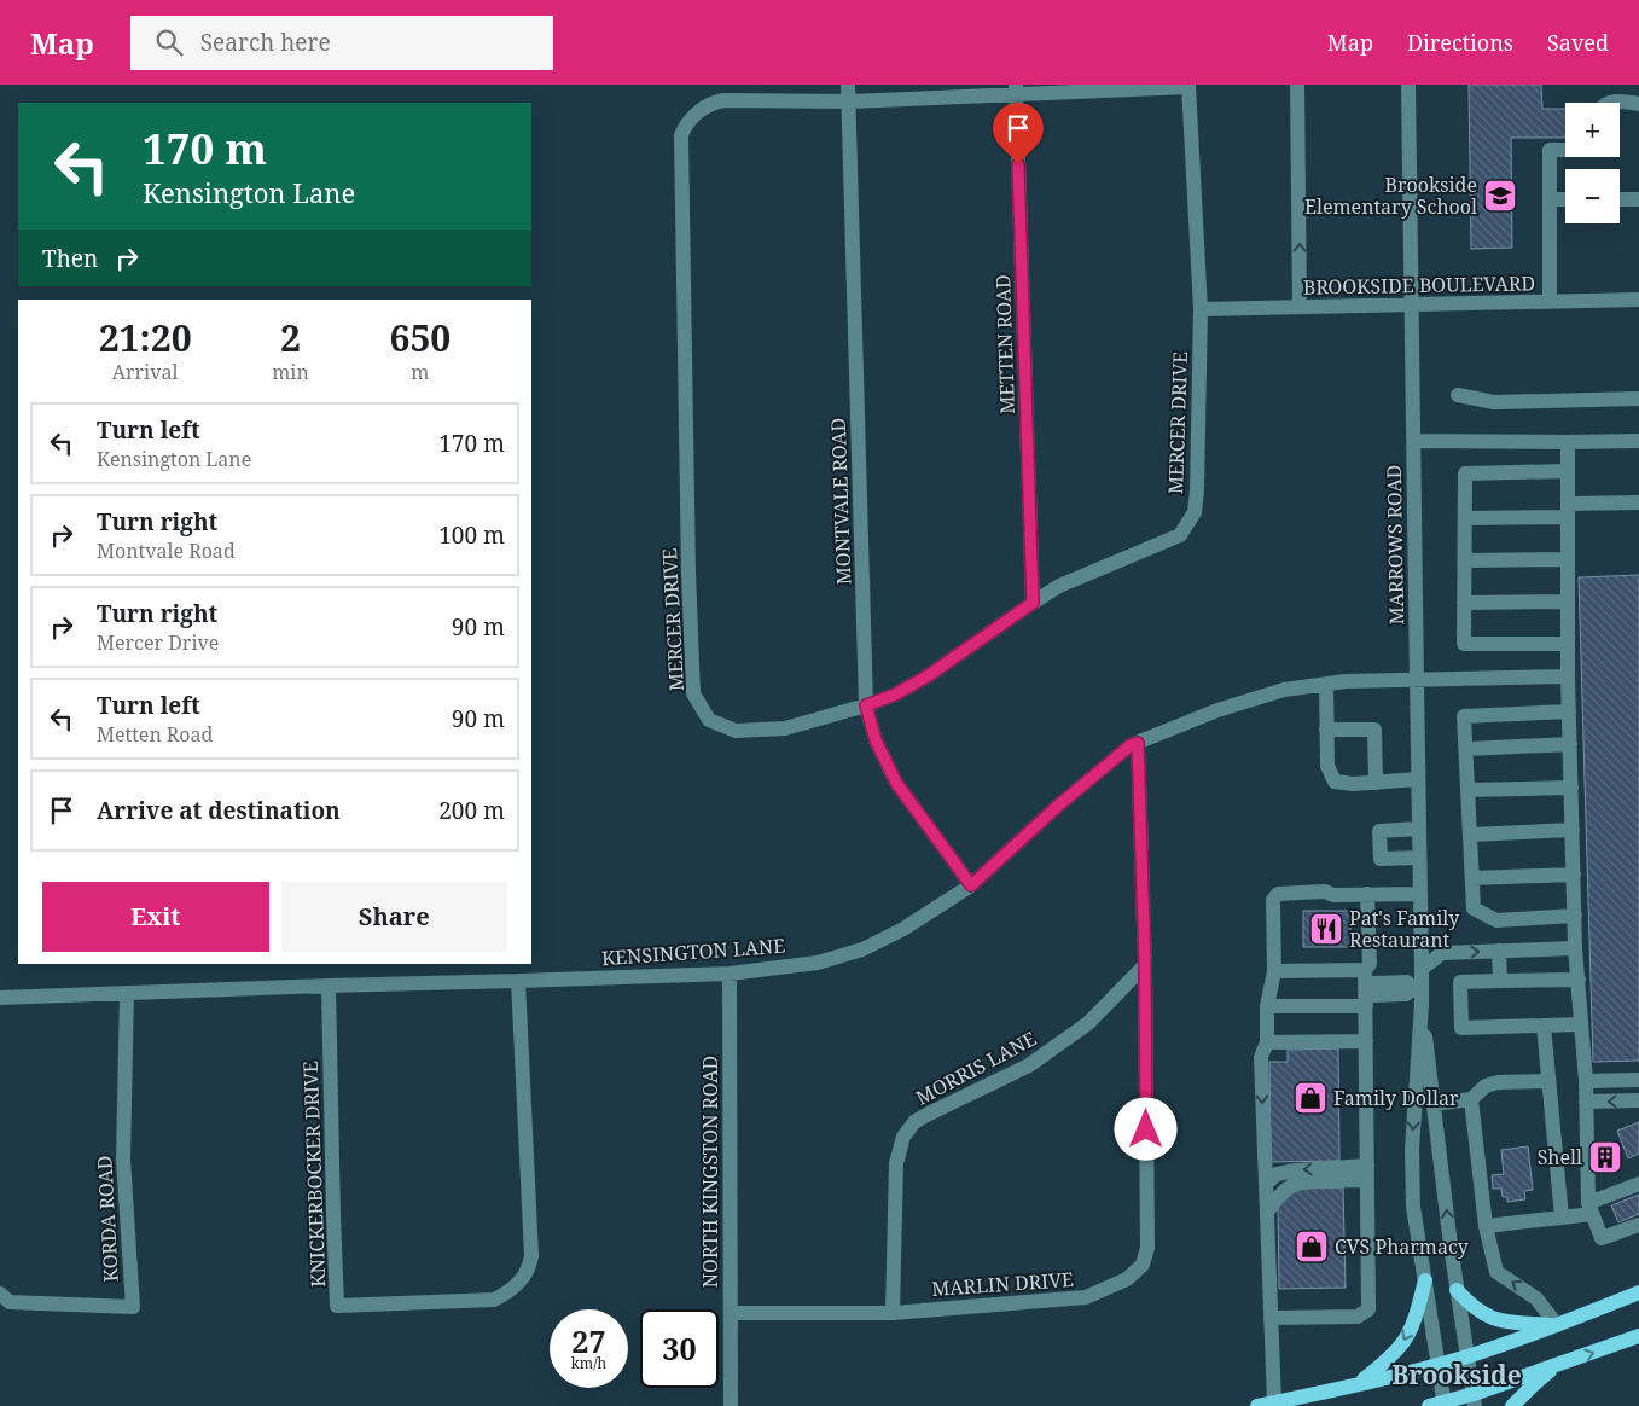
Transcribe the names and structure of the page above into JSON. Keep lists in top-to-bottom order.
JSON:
{
  "streets": {
    "street": [
      "BROOKSIDE BOULEVARD",
      "METTEN ROAD",
      "MERCER DRIVE",
      "MONTVALE ROAD",
      "MARROWS ROAD",
      "KENSINGTON LANE",
      "MORRIS LANE",
      "NORTH KINGSTON ROAD",
      "KNICKERBOCKER DRIVE",
      "KORDA ROAD",
      "MARLIN DRIVE"
    ]
  },
  "crossings": [
    ["BROOKSIDE BOULEVARD", "MERCER DRIVE"],
    ["BROOKSIDE BOULEVARD", "MARROWS ROAD"],
    ["METTEN ROAD", "MERCER DRIVE"],
    ["MERCER DRIVE", "MONTVALE ROAD"],
    ["MONTVALE ROAD", "KENSINGTON LANE"],
    ["MARROWS ROAD", "KENSINGTON LANE"],
    ["KENSINGTON LANE", "NORTH KINGSTON ROAD"],
    ["KENSINGTON LANE", "KNICKERBOCKER DRIVE"],
    ["KENSINGTON LANE", "KORDA ROAD"],
    ["KENSINGTON LANE", "MARLIN DRIVE"],
    ["MORRIS LANE", "MARLIN DRIVE"],
    ["NORTH KINGSTON ROAD", "MARLIN DRIVE"]
  ],
  "districts": ["Brookside"],
  "places": {
    "school or university": ["Brookside Elementary School"],
    "restaurant": ["Pat's Family Restaurant"],
    "shop": ["Family Dollar", "CVS Pharmacy"],
    "building": ["Shell"]
  },
  "page": {
    "header": "Map",
    "search": "Search here",
    "nav": ["Map", "Directions", "Saved"],
    "map_buttons": ["+", "−"],
    "turn": ["170 m", "Kensington Lane"],
    "then": "Then",
    "eta": [
      "21:20",
      "Arrival",
      "2",
      "min",
      "650",
      "m"
    ],
    "list": [
      {
        "name": "Turn left",
        "note": "Kensington Lane",
        "value": "170 m"
      },
      {
        "name": "Turn right",
        "note": "Montvale Road",
        "value": "100 m"
      },
      {
        "name": "Turn right",
        "note": "Mercer Drive",
        "value": "90 m"
      },
      {
        "name": "Turn left",
        "note": "Metten Road",
        "value": "90 m"
      },
      {
        "name": "Arrive at destination",
        "value": "200 m"
      }
    ],
    "buttons": ["Exit", "Share"],
    "speed": "27 km/h",
    "limit": "30"
  }
}
